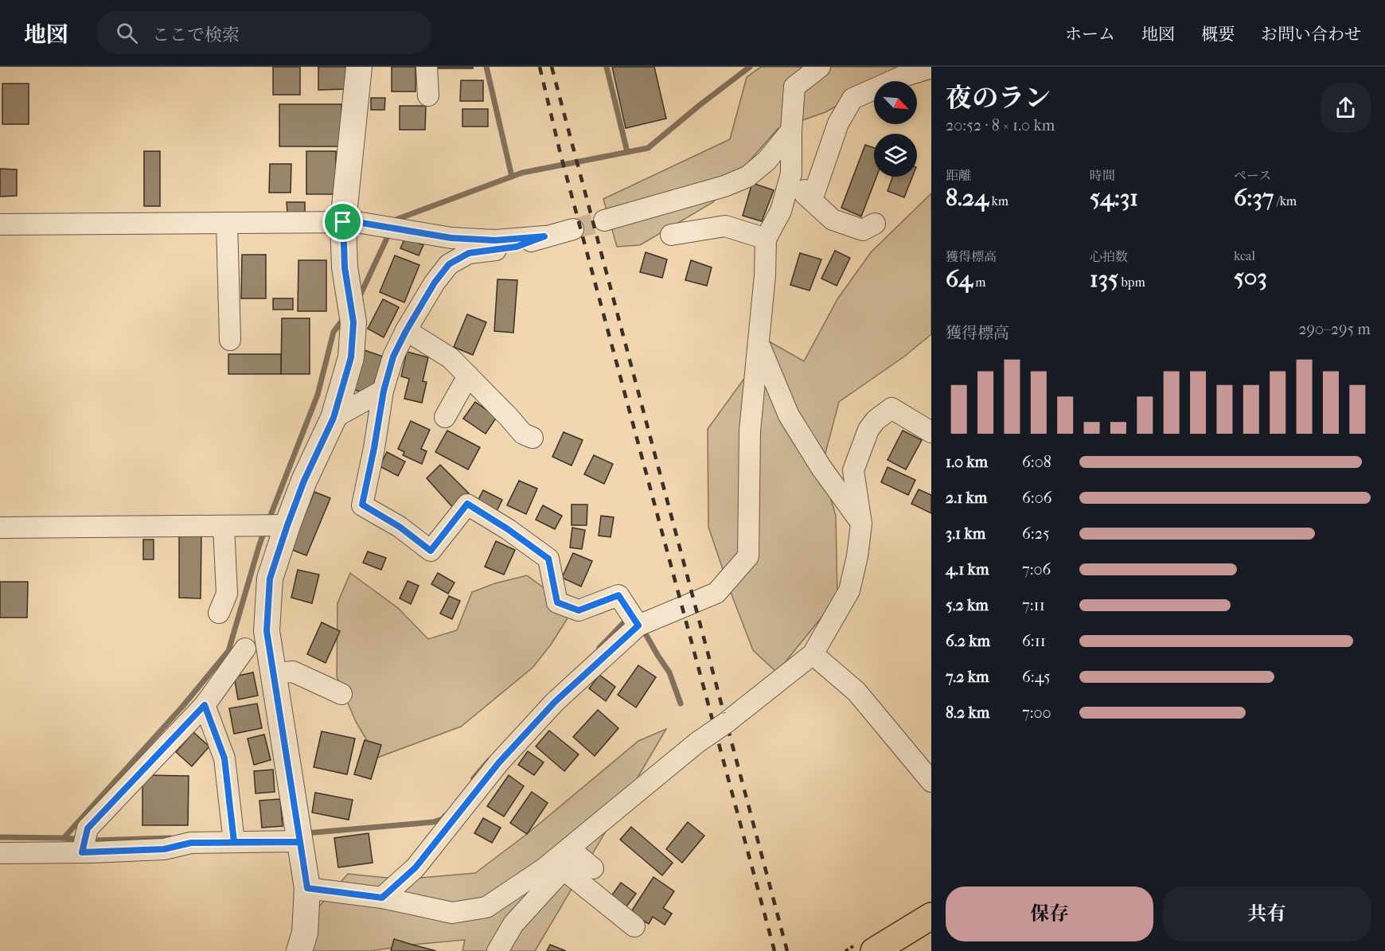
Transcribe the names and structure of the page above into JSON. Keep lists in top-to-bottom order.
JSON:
{
  "north": "bottom right",
  "page": {
    "header": "地図",
    "search": "ここで検索",
    "nav": [
      "ホーム",
      "地図",
      "概要",
      "お問い合わせ"
    ],
    "heading": ["夜のラン", "20:52 · 8 × 1.0 km"],
    "stats": [
      ["距離", "8.24 km"],
      ["時間", "54:31"],
      ["ペース", "6:37 /km"],
      ["獲得標高", "64 m"],
      ["心拍数", "135 bpm"],
      ["kcal", "503"]
    ],
    "chart": ["獲得標高", "290–295 m"],
    "list": [
      {
        "name": "1.0 km",
        "note": "6:08"
      },
      {
        "name": "2.1 km",
        "note": "6:06"
      },
      {
        "name": "3.1 km",
        "note": "6:25"
      },
      {
        "name": "4.1 km",
        "note": "7:06"
      },
      {
        "name": "5.2 km",
        "note": "7:11"
      },
      {
        "name": "6.2 km",
        "note": "6:11"
      },
      {
        "name": "7.2 km",
        "note": "6:45"
      },
      {
        "name": "8.2 km",
        "note": "7:00"
      }
    ],
    "buttons": ["保存", "共有"]
  }
}
